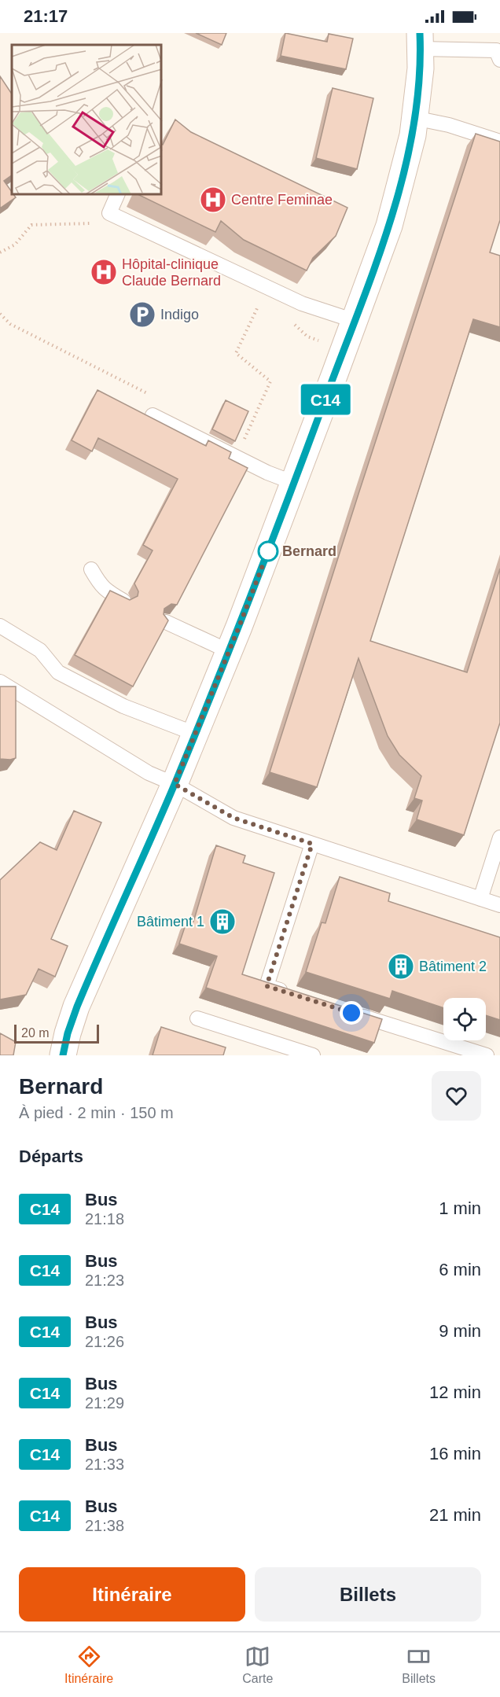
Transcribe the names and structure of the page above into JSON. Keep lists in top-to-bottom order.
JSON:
{
  "places": {
    "hospital": ["Centre Feminae", "Hôpital-clinique Claude Bernard"],
    "parking": ["Indigo"],
    "other": ["Bernard"],
    "building": ["Bâtiment 1", "Bâtiment 2"]
  },
  "lines": ["bus line C14"],
  "scale_bar": "20 m",
  "page": {
    "status": "21:17",
    "on_map": "C14",
    "scale": "20 m",
    "heading": [
      ["Bernard", "À pied · 2 min · 150 m"],
      "Départs"
    ],
    "list": [
      {
        "mark": "C14",
        "name": "Bus",
        "note": "21:18",
        "value": "1 min"
      },
      {
        "mark": "C14",
        "name": "Bus",
        "note": "21:23",
        "value": "6 min"
      },
      {
        "mark": "C14",
        "name": "Bus",
        "note": "21:26",
        "value": "9 min"
      },
      {
        "mark": "C14",
        "name": "Bus",
        "note": "21:29",
        "value": "12 min"
      },
      {
        "mark": "C14",
        "name": "Bus",
        "note": "21:33",
        "value": "16 min"
      },
      {
        "mark": "C14",
        "name": "Bus",
        "note": "21:38",
        "value": "21 min"
      }
    ],
    "buttons": ["Itinéraire", "Billets"],
    "tabs": ["Itinéraire", "Carte", "Billets"]
  }
}
